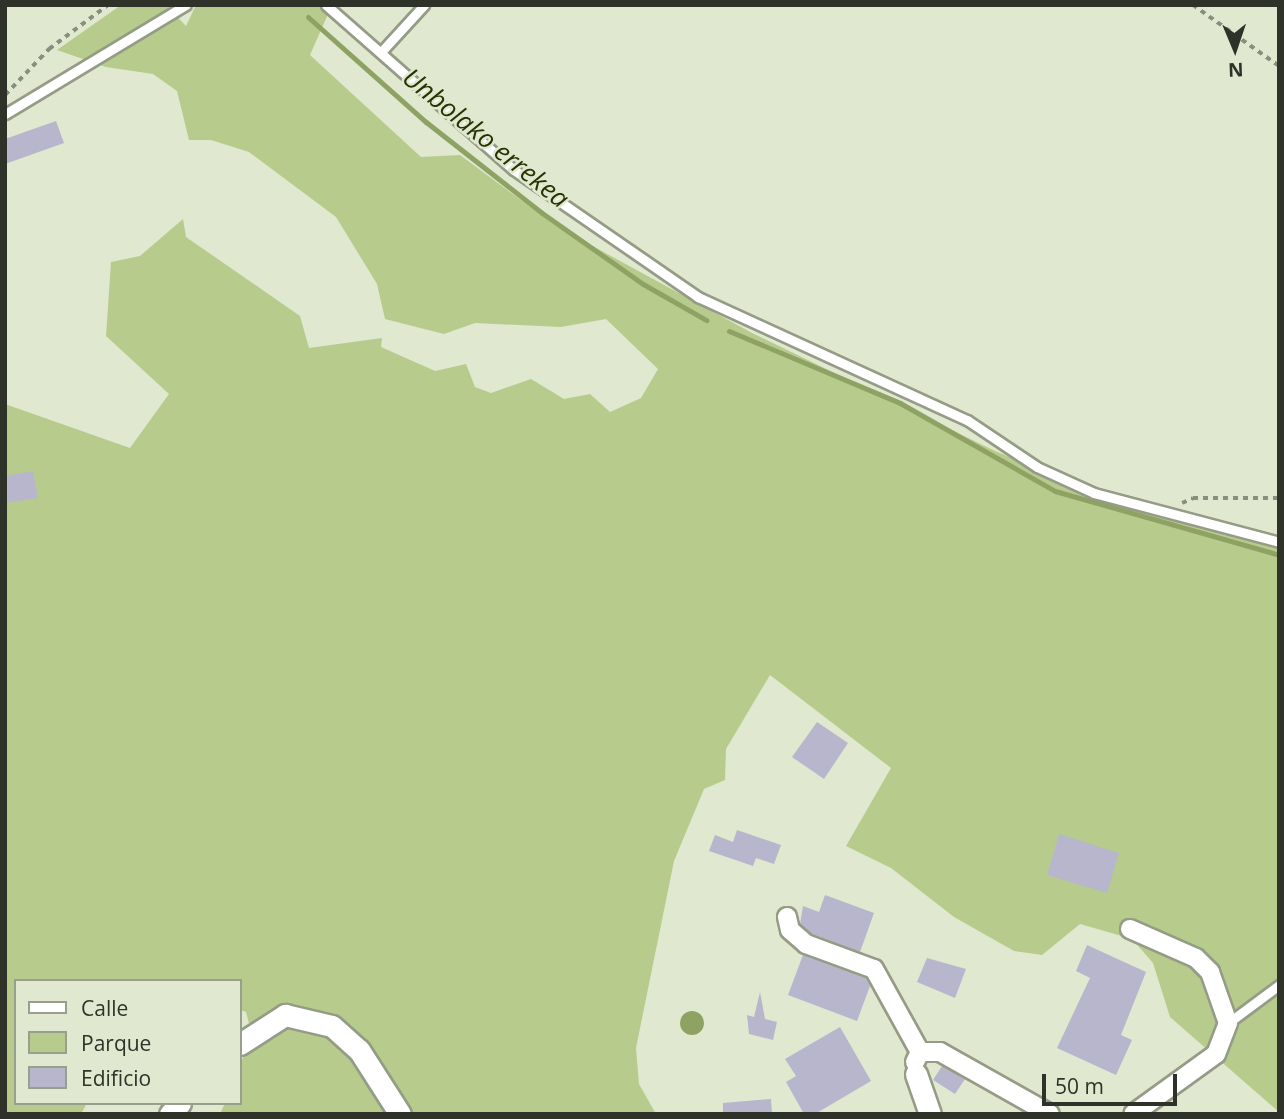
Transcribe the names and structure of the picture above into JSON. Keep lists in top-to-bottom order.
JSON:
{
  "water": ["Unbolako errekea"],
  "legend": ["Calle", "Parque", "Edificio"],
  "scale_bar": "50 m",
  "north": "bottom"
}
